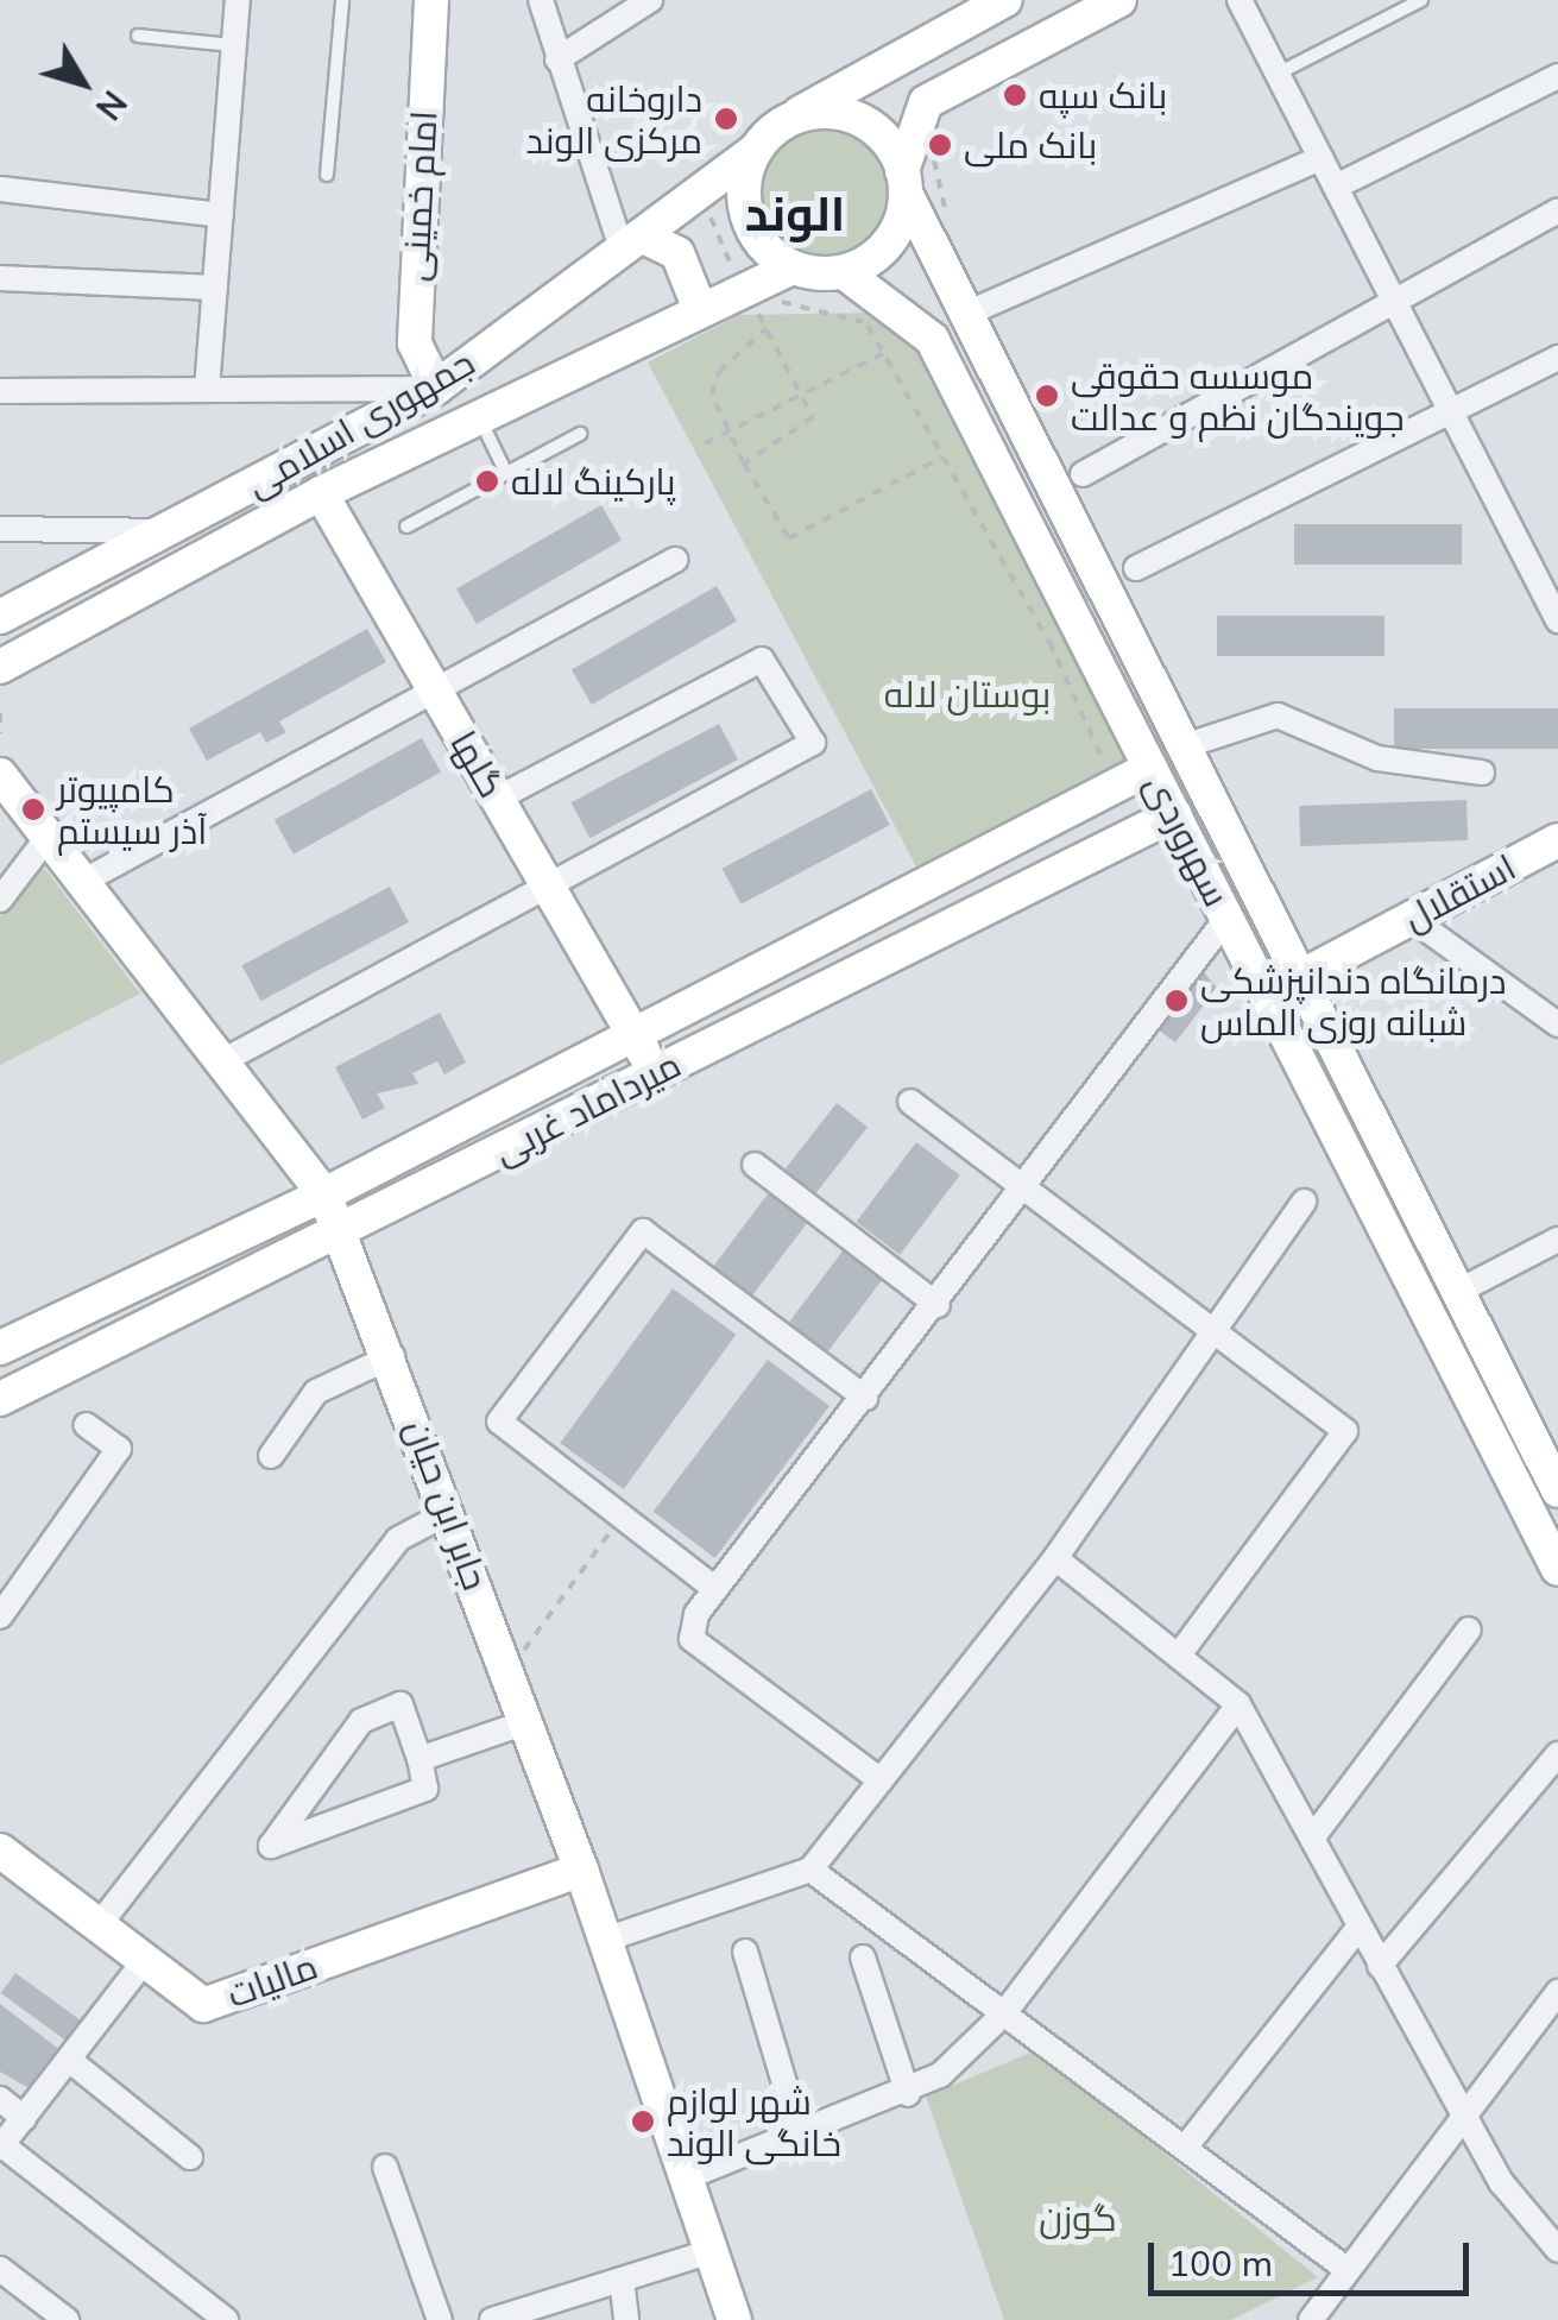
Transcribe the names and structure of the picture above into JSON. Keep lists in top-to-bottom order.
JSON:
{
  "streets": {
    "street": [
      "امام خمینی",
      "جمهوری اسلامی",
      "گلها",
      "سهروردی",
      "استقلال",
      "میرداماد غربی",
      "جابر ابن حیان",
      "مالیات"
    ]
  },
  "crossings": [
    ["امام خمینی", "جمهوری اسلامی"],
    ["جمهوری اسلامی", "گلها"],
    ["جمهوری اسلامی", "سهروردی"],
    ["گلها", "میرداماد غربی"],
    ["سهروردی", "استقلال"],
    ["سهروردی", "میرداماد غربی"],
    ["میرداماد غربی", "جابر ابن حیان"],
    ["جابر ابن حیان", "مالیات"]
  ],
  "districts": ["الوند"],
  "parks": ["بوستان لاله", "گوزن"],
  "places": [
    "بانک سپه",
    "داروخانه مرکزی الوند",
    "بانک ملی",
    "موسسه حقوقی جویندگان نظم و عدالت",
    "پارکینگ لاله",
    "کامپیوتر آذر سیستم",
    "درمانگاه دندان‍‍پزشکی شبانه روزی الماس",
    "شهر لوازم خانگی الوند"
  ],
  "scale_bar": "100 m",
  "north": "bottom right"
}
